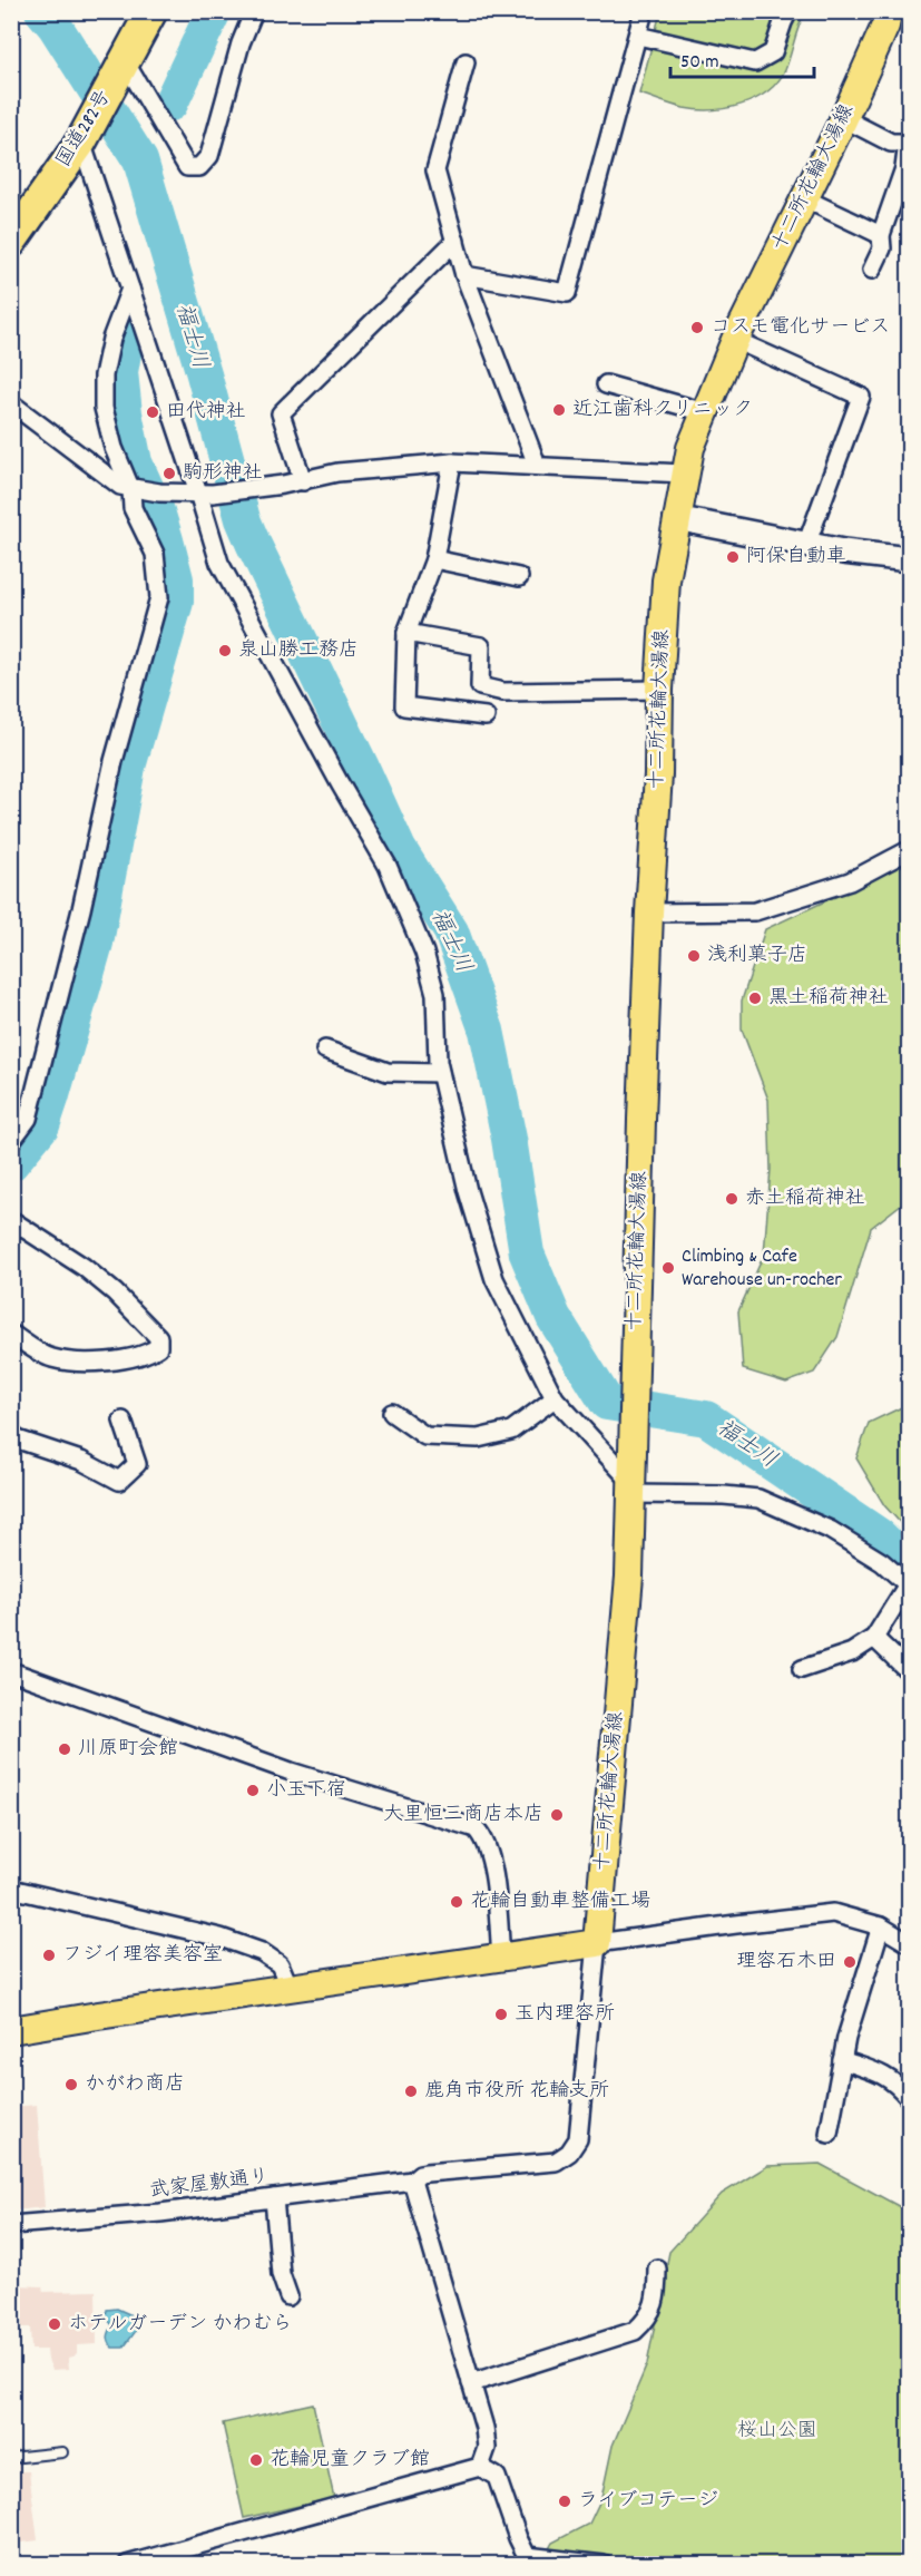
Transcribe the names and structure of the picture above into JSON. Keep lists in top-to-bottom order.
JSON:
{
  "streets": {
    "highway": ["国道282号"],
    "main road": ["十二所花輪大湯線"],
    "street": ["武家屋敷通り"]
  },
  "crossings": [
    ["十二所花輪大湯線", "武家屋敷通り"]
  ],
  "water": ["福士川"],
  "parks": ["桜山公園"],
  "places": [
    "コスモ電化サービス",
    "近江歯科クリニック",
    "田代神社",
    "駒形神社",
    "阿保自動車",
    "泉山勝工務店",
    "浅利菓子店",
    "黒土稲荷神社",
    "赤土稲荷神社",
    "Climbing & Cafe Warehouse un-rocher",
    "川原町会館",
    "小玉下宿",
    "大里恒三商店本店",
    "花輪自動車整備工場",
    "フジイ理容美容室",
    "理容石木田",
    "玉内理容所",
    "かがわ商店",
    "鹿角市役所 花輪支所",
    "ホテルガーデン かわむら",
    "花輪児童クラブ館",
    "ライブコテージ"
  ],
  "scale_bar": "50 m"
}
